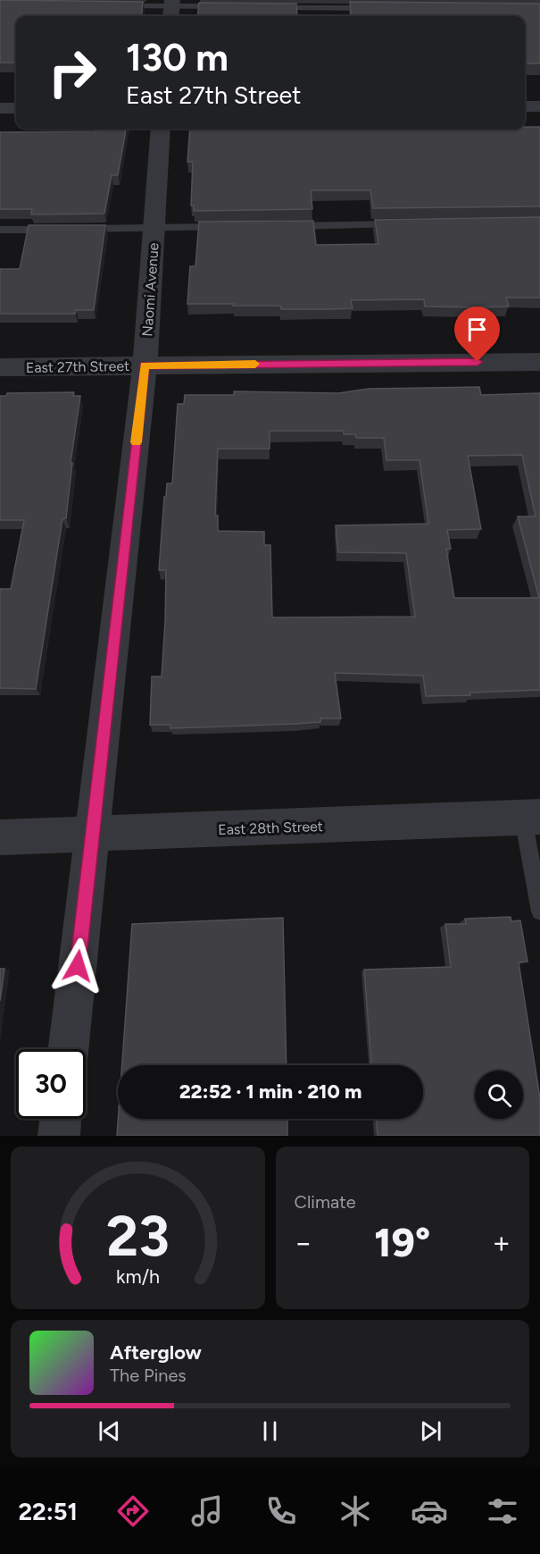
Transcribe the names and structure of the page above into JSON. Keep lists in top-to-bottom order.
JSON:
{
  "streets": {
    "street": ["Naomi Avenue", "East 27th Street", "East 28th Street"]
  },
  "crossings": [
    ["Naomi Avenue", "East 27th Street"],
    ["Naomi Avenue", "East 28th Street"]
  ],
  "page": {
    "turn": ["130 m", "East 27th Street"],
    "limit": "30",
    "trip": "22:52 · 1 min · 210 m",
    "tile": "Climate",
    "heat": ["−", "19°", "+"],
    "song": ["Afterglow", "The Pines"],
    "tabs": "22:51",
    "gauge": ["23", "km/h"]
  }
}
